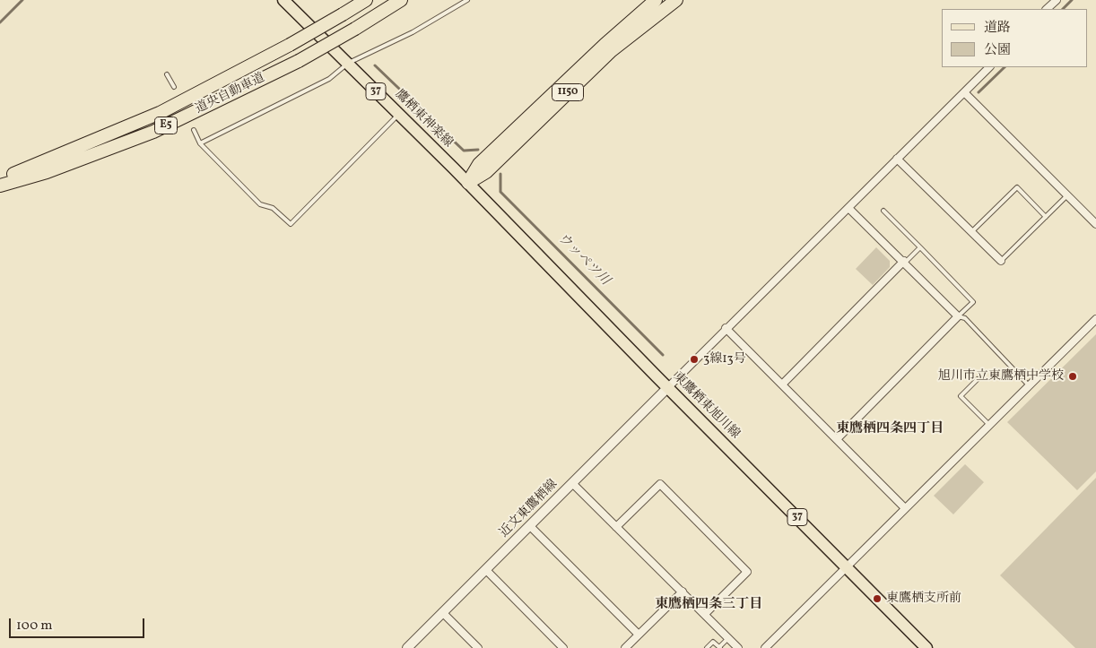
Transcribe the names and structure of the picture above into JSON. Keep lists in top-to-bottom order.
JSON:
{
  "streets": {
    "highway": ["1150", "道央自動車道", "E5"],
    "main road": ["37", "鷹栖東神楽線", "東鷹栖東旭川線"],
    "street": ["近文東鷹栖線"]
  },
  "crossings": [
    ["1150", "鷹栖東神楽線"],
    ["1150", "東鷹栖東旭川線"],
    ["鷹栖東神楽線", "東鷹栖東旭川線"],
    ["東鷹栖東旭川線", "近文東鷹栖線"]
  ],
  "districts": ["東鷹栖四条四丁目", "東鷹栖四条三丁目"],
  "water": ["ウッペツ川"],
  "places": ["3線13号", "旭川市立東鷹栖中学校", "東鷹栖支所前"],
  "legend": ["道路", "公園"],
  "scale_bar": "100 m"
}
